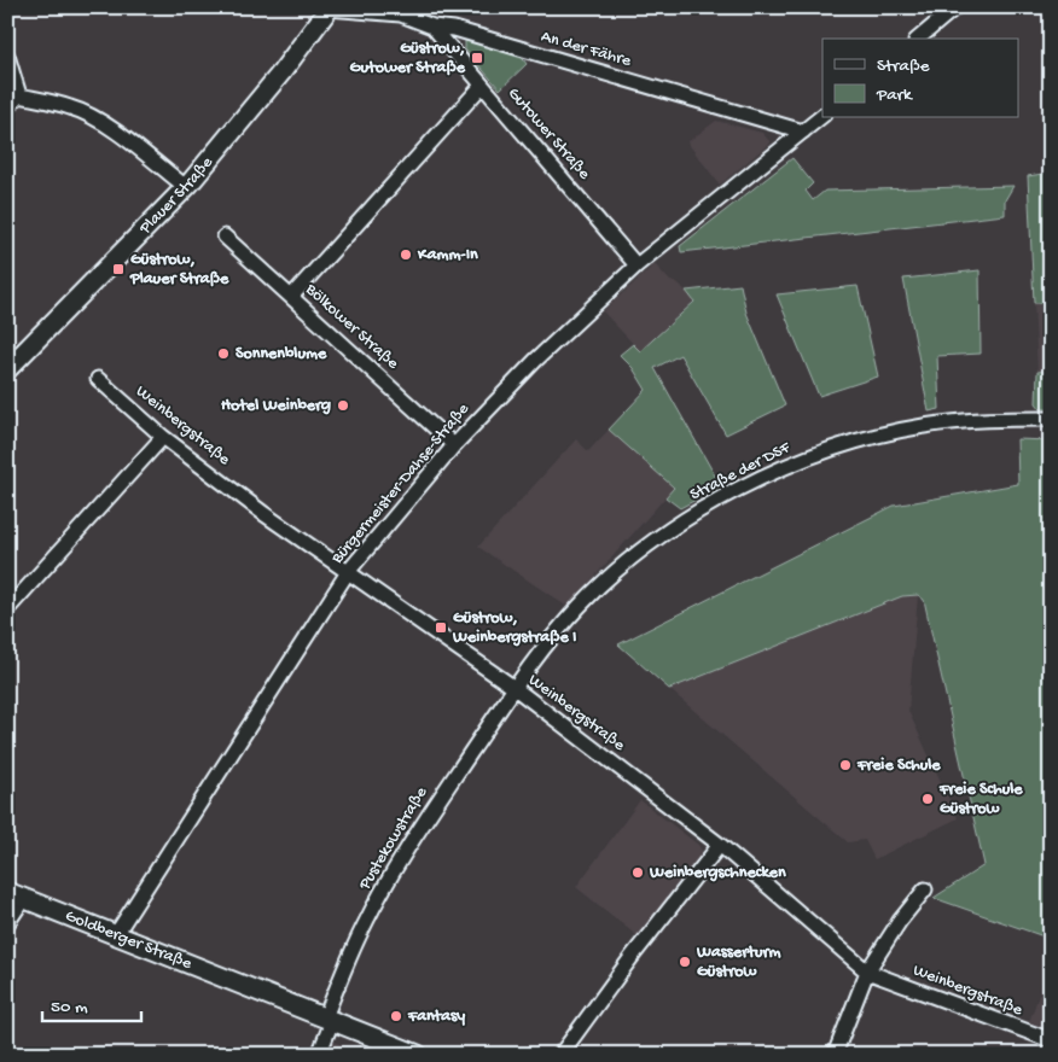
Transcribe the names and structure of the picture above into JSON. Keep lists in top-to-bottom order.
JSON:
{
  "streets": {
    "main road": ["Plauer Straße", "Goldberger Straße"],
    "street": [
      "An der Fähre",
      "Gutower Straße",
      "Bölkower Straße",
      "Weinbergstraße",
      "Straße der DSF",
      "Bürgermeister-Dahse-Straße",
      "Pustekowstraße"
    ]
  },
  "crossings": [
    ["An der Fähre", "Gutower Straße"],
    ["An der Fähre", "Plauer Straße"],
    ["An der Fähre", "Bürgermeister-Dahse-Straße"],
    ["Gutower Straße", "Bürgermeister-Dahse-Straße"],
    ["Bölkower Straße", "Bürgermeister-Dahse-Straße"],
    ["Weinbergstraße", "Straße der DSF"],
    ["Weinbergstraße", "Bürgermeister-Dahse-Straße"],
    ["Weinbergstraße", "Pustekowstraße"],
    ["Straße der DSF", "Pustekowstraße"],
    ["Bürgermeister-Dahse-Straße", "Goldberger Straße"],
    ["Pustekowstraße", "Goldberger Straße"]
  ],
  "places": {
    "transit": ["Güstrow, Gutower Straße", "Güstrow, Plauer Straße", "Güstrow, Weinbergstraße I"],
    "other": [
      "Kamm-In",
      "Sonnenblume",
      "Hotel Weinberg",
      "Freie Schule",
      "Freie Schule Güstrow",
      "Weinbergschnecken",
      "Wasserturm Güstrow",
      "Fantasy"
    ]
  },
  "legend": ["Straße", "Park"],
  "scale_bar": "50 m"
}
